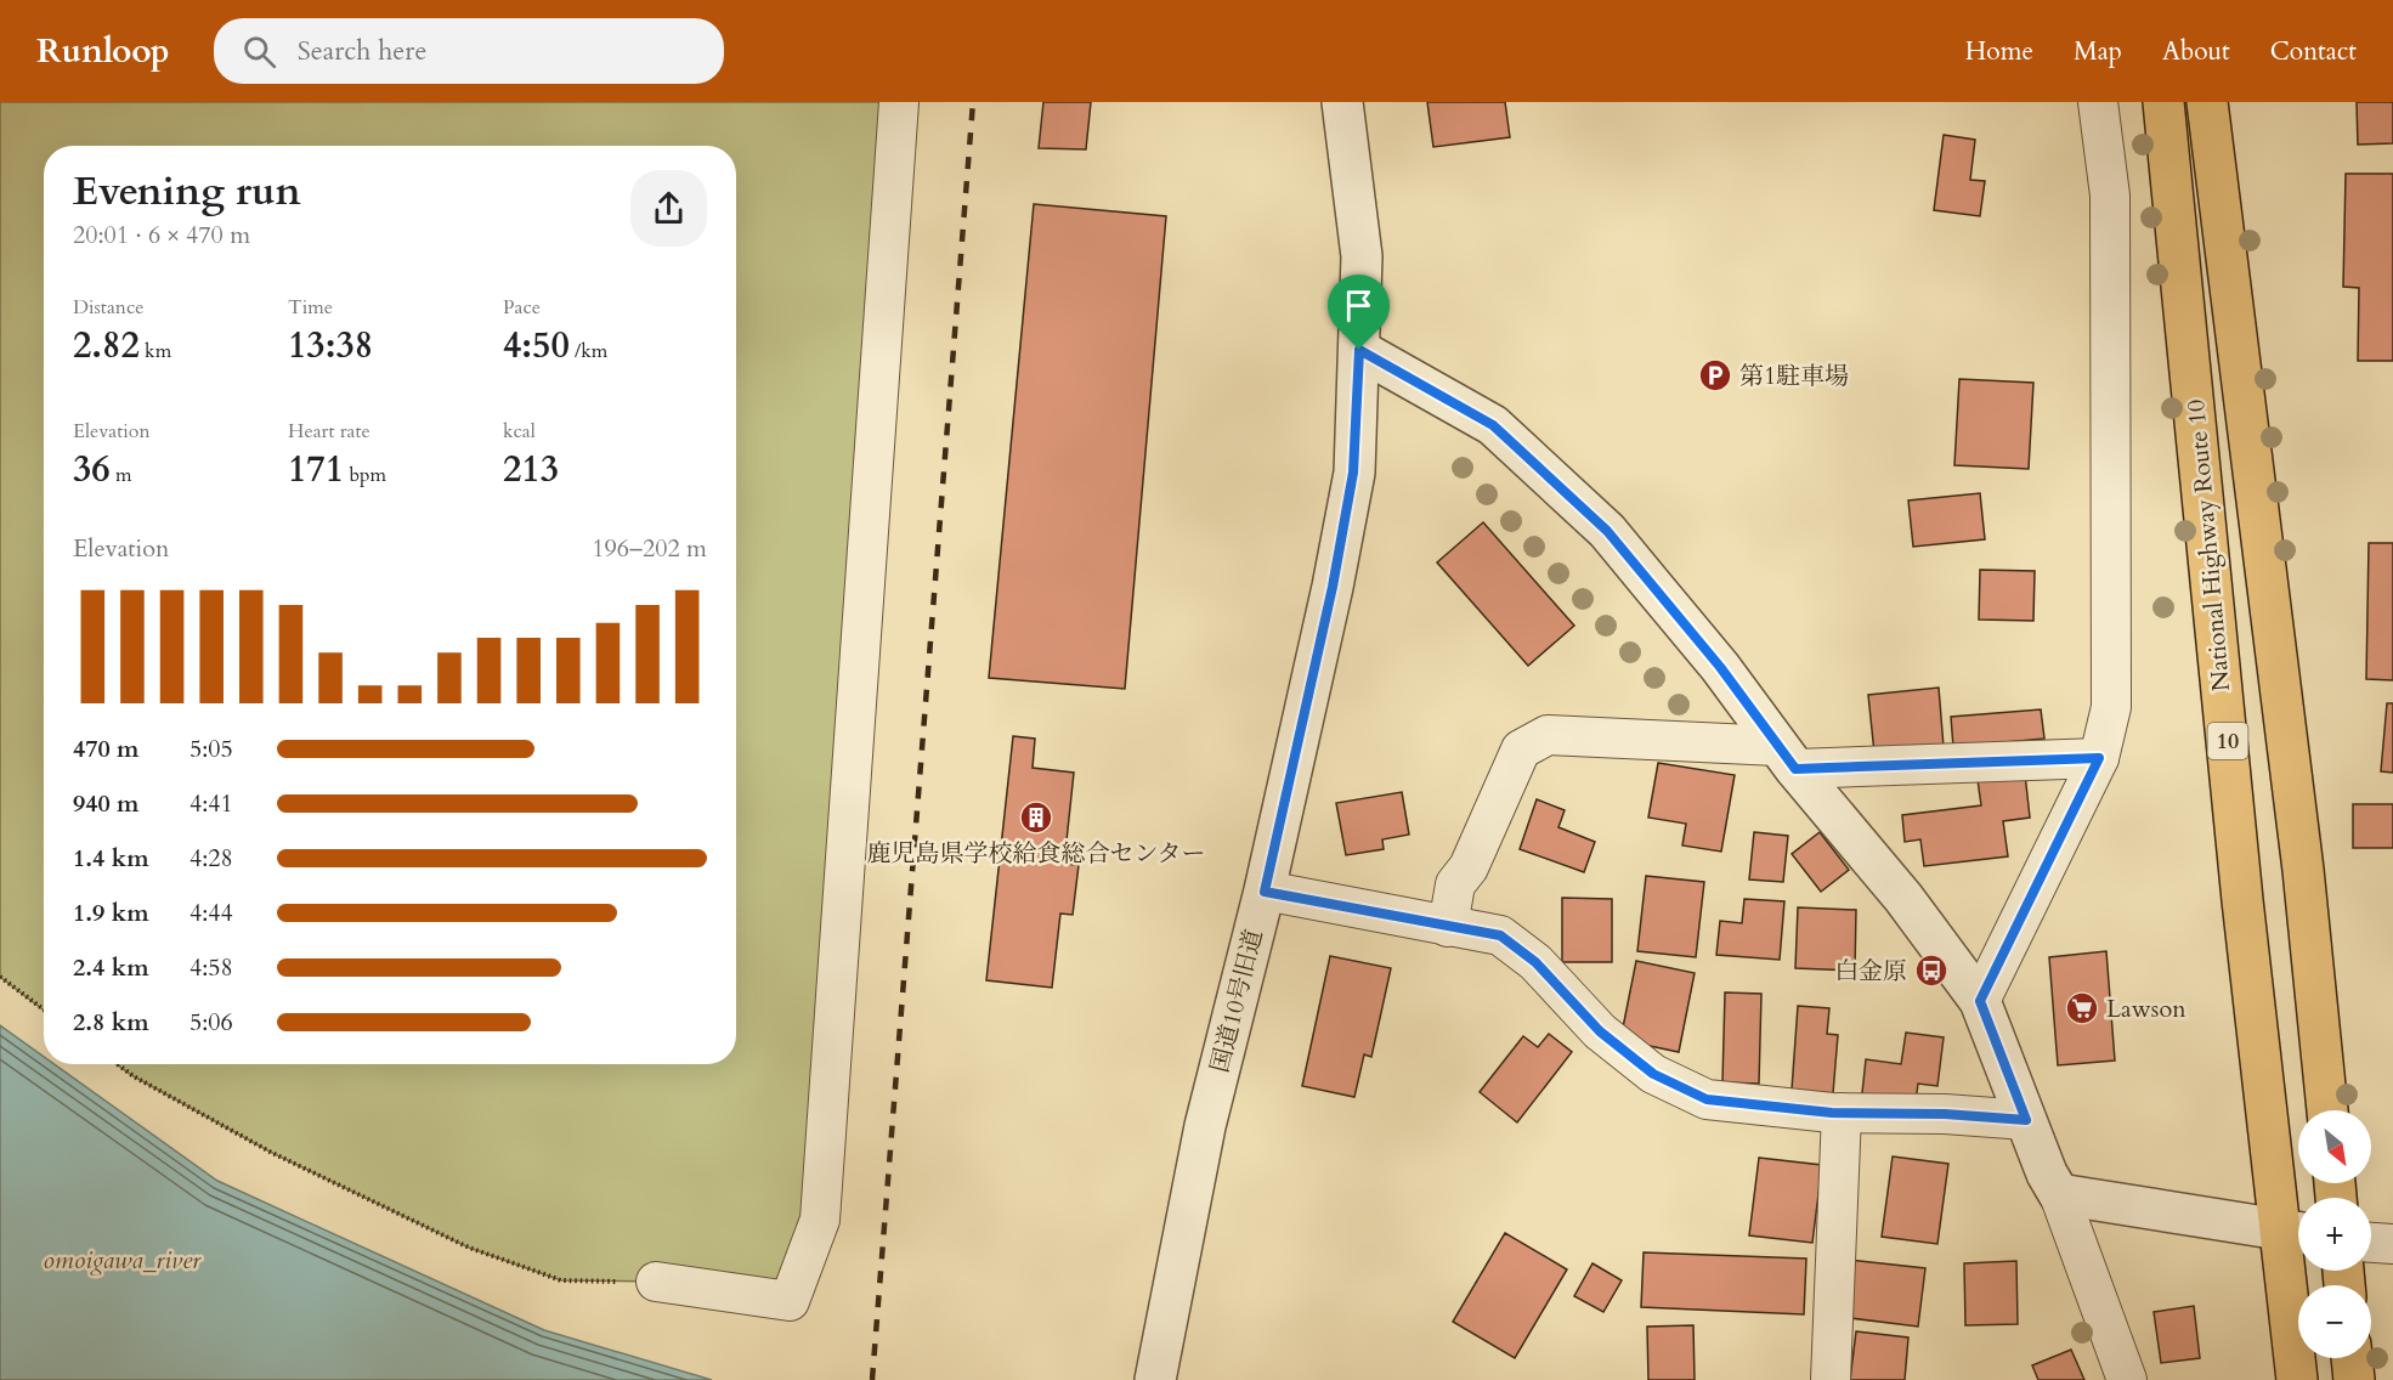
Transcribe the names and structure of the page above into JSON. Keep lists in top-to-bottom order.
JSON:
{
  "streets": {
    "highway": ["National Highway Route 10", "10"],
    "street": ["国道10号旧道"]
  },
  "water": ["omoigawa_river"],
  "places": {
    "parking": ["第1駐車場"],
    "building": ["鹿児島県学校給食総合センター"],
    "bus stop": ["白金原"],
    "supermarket": ["Lawson"]
  },
  "north": "bottom right",
  "page": {
    "header": "Runloop",
    "search": "Search here",
    "nav": [
      "Home",
      "Map",
      "About",
      "Contact"
    ],
    "heading": ["Evening run", "20:01 · 6 × 470 m"],
    "stats": [
      ["Distance", "2.82 km"],
      ["Time", "13:38"],
      ["Pace", "4:50 /km"],
      ["Elevation", "36 m"],
      ["Heart rate", "171 bpm"],
      ["kcal", "213"]
    ],
    "chart": ["Elevation", "196–202 m"],
    "list": [
      {
        "name": "470 m",
        "note": "5:05"
      },
      {
        "name": "940 m",
        "note": "4:41"
      },
      {
        "name": "1.4 km",
        "note": "4:28"
      },
      {
        "name": "1.9 km",
        "note": "4:44"
      },
      {
        "name": "2.4 km",
        "note": "4:58"
      },
      {
        "name": "2.8 km",
        "note": "5:06"
      }
    ],
    "map_buttons": ["+", "−"]
  }
}
